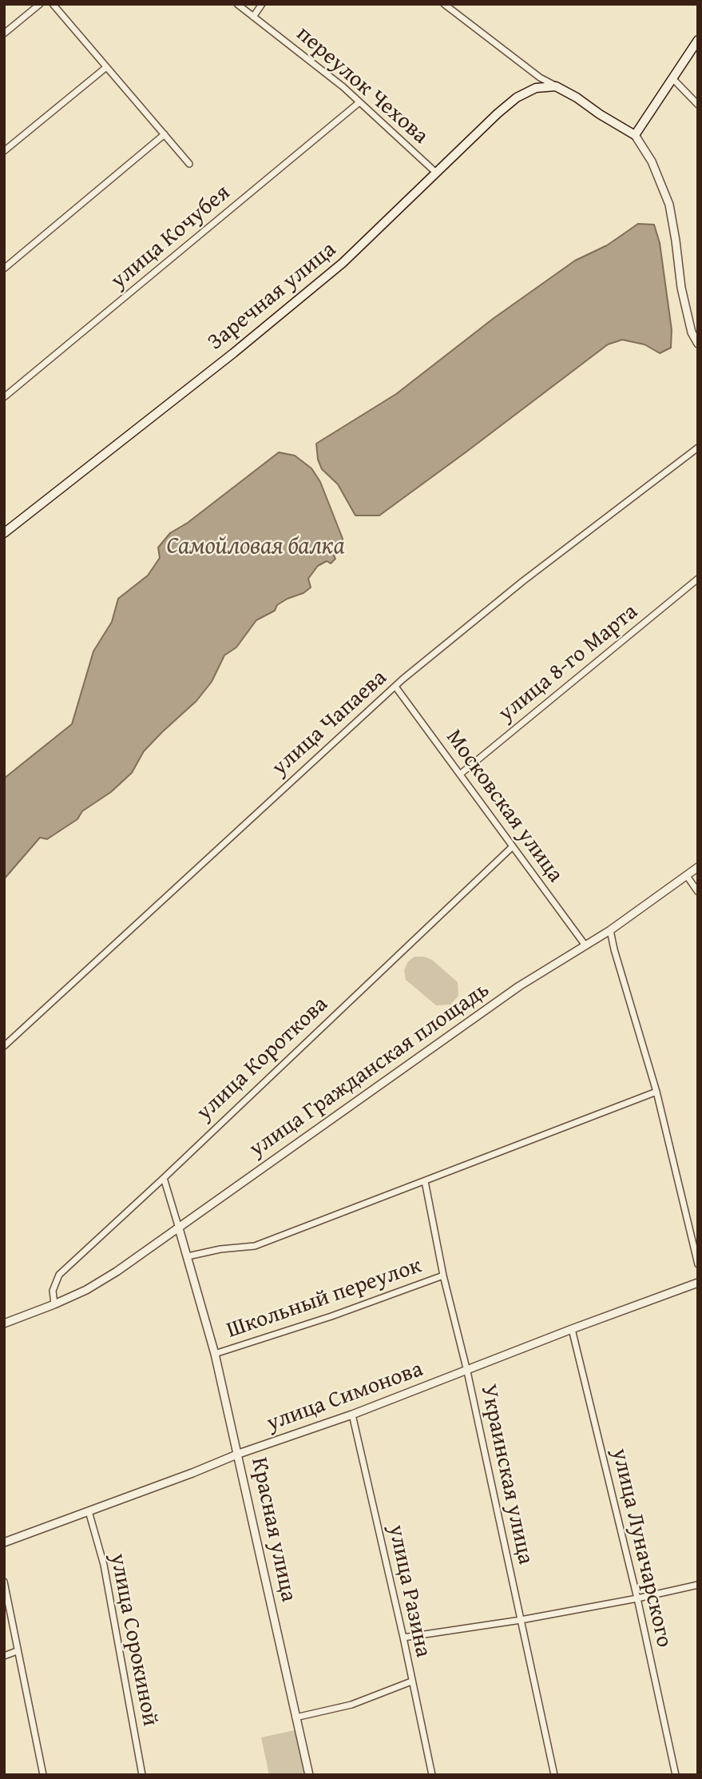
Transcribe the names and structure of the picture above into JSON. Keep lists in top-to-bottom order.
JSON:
{
  "streets": {
    "main road": ["Заречная улица"],
    "street": [
      "переулок Чехова",
      "улица Кочубея",
      "улица 8-го Марта",
      "улица Чапаева",
      "Московская улица",
      "улица Короткова",
      "улица Гражданская площадь",
      "Школьный переулок",
      "улица Симонова",
      "Украинская улица",
      "Красная улица",
      "улица Луначарского",
      "улица Разина",
      "улица Сорокиной"
    ]
  },
  "crossings": [
    ["переулок Чехова", "улица Кочубея"],
    ["переулок Чехова", "Заречная улица"],
    ["улица 8-го Марта", "Московская улица"],
    ["улица Чапаева", "Московская улица"],
    ["Московская улица", "улица Короткова"],
    ["Московская улица", "улица Гражданская площадь"],
    ["улица Гражданская площадь", "Красная улица"],
    ["Школьный переулок", "Украинская улица"],
    ["Школьный переулок", "Красная улица"],
    ["улица Симонова", "Украинская улица"],
    ["улица Симонова", "Красная улица"],
    ["улица Симонова", "улица Луначарского"],
    ["улица Симонова", "улица Разина"],
    ["улица Симонова", "улица Сорокиной"]
  ],
  "water": ["Самойловая балка"]
}
